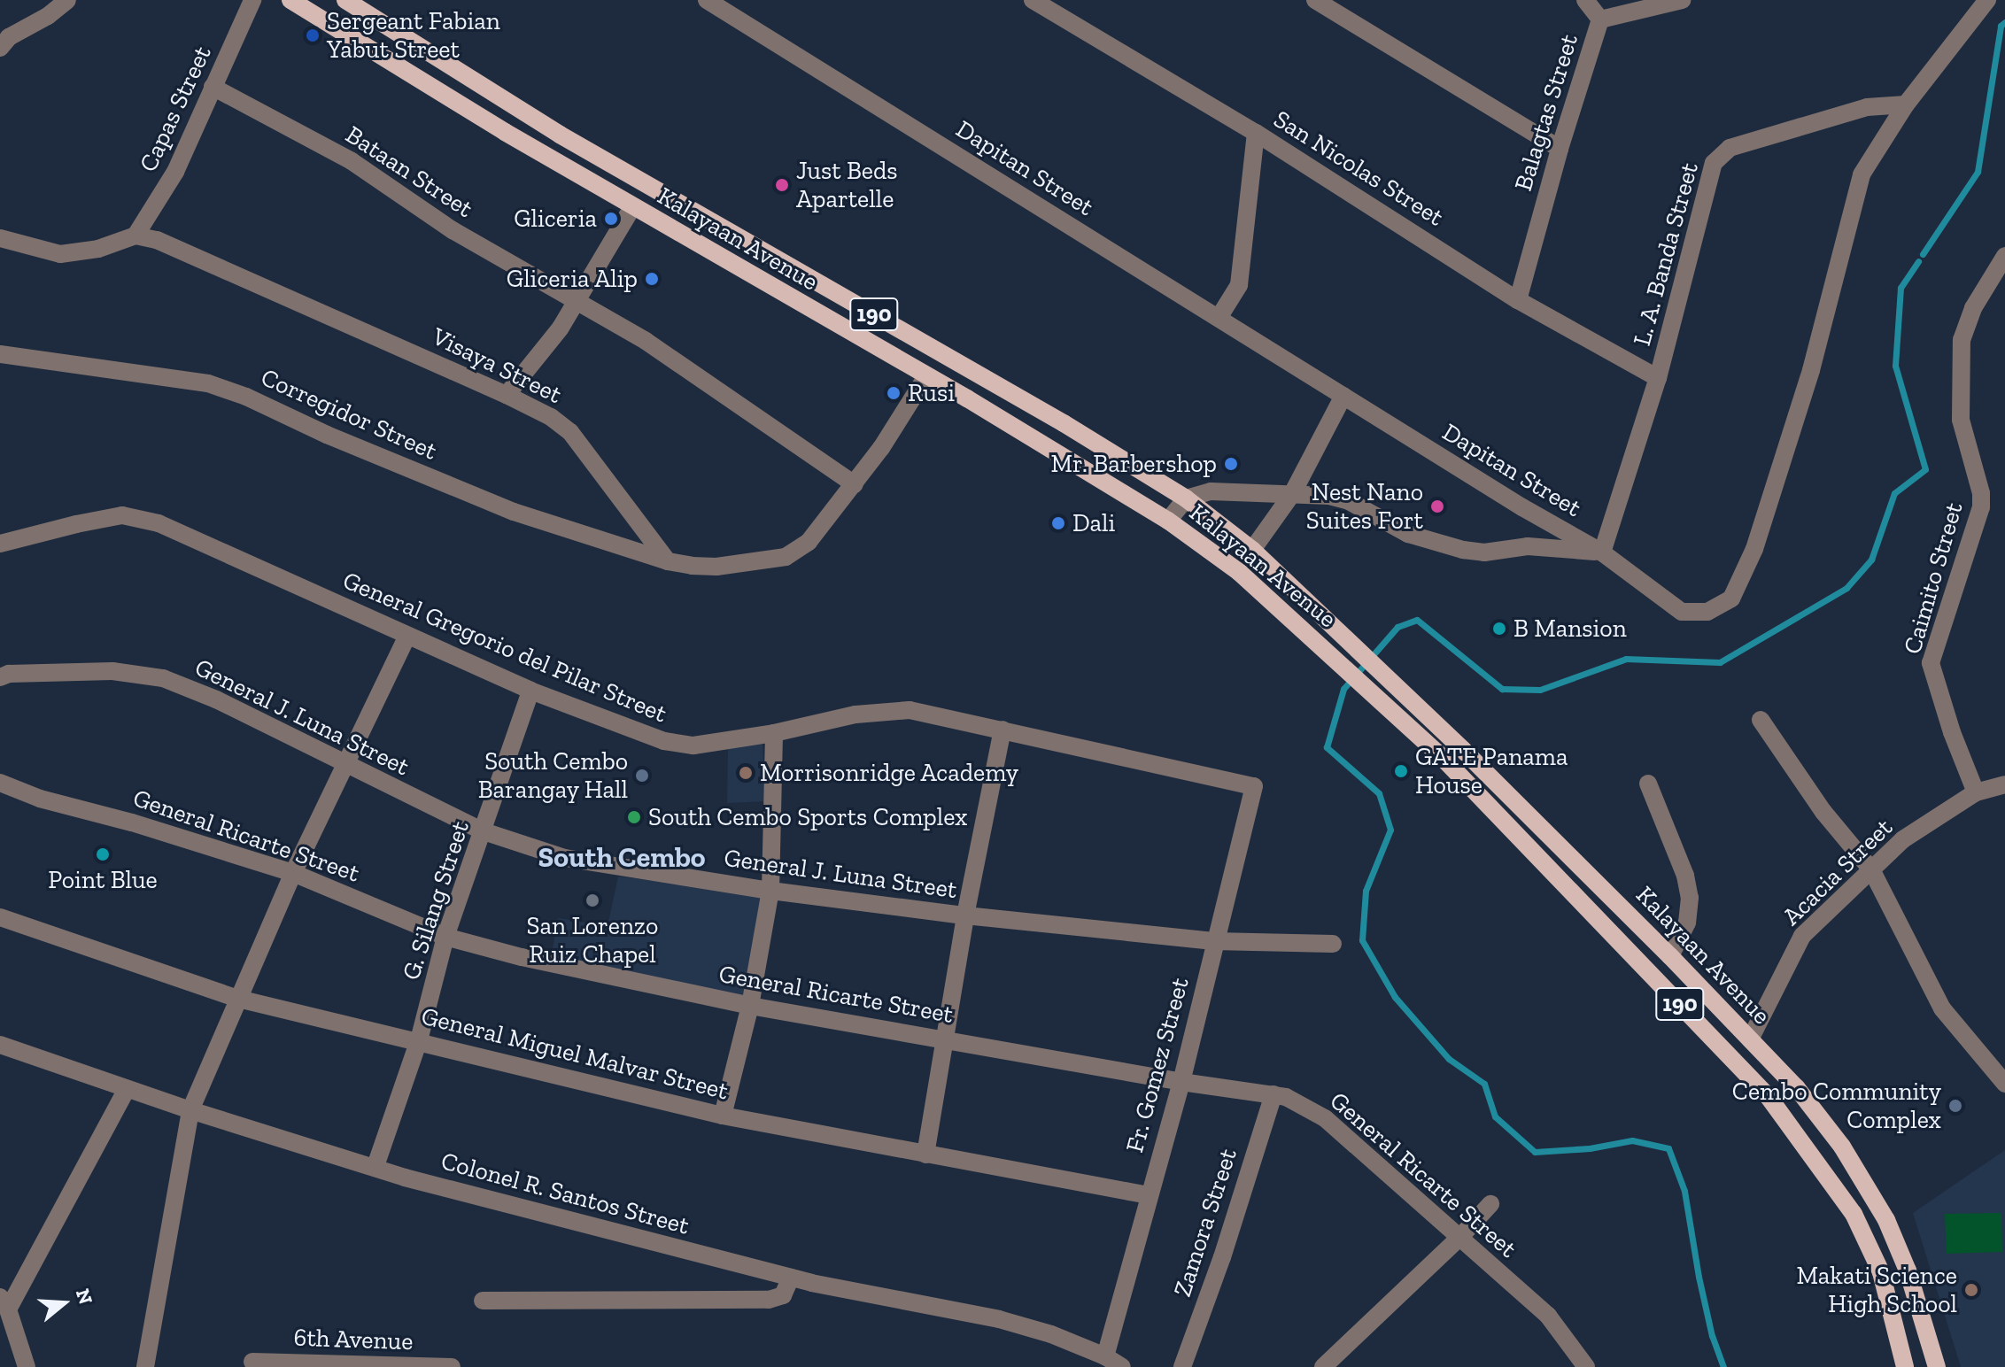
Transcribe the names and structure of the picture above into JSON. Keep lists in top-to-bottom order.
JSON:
{
  "streets": {
    "main road": ["Kalayaan Avenue", "190"],
    "street": [
      "Capas Street",
      "Balagtas Street",
      "Dapitan Street",
      "San Nicolas Street",
      "Bataan Street",
      "L. A. Banda Street",
      "Visaya Street",
      "Corregidor Street",
      "Caimito Street",
      "General Gregorio del Pilar Street",
      "General J. Luna Street",
      "General Ricarte Street",
      "Acacia Street",
      "G. Silang Street",
      "General Miguel Malvar Street",
      "Fr. Gomez Street",
      "Colonel R. Santos Street",
      "Zamora Street",
      "6th Avenue"
    ]
  },
  "crossings": [
    ["Capas Street", "Bataan Street"],
    ["Capas Street", "Visaya Street"],
    ["Balagtas Street", "San Nicolas Street"],
    ["Dapitan Street", "L. A. Banda Street"],
    ["San Nicolas Street", "L. A. Banda Street"],
    ["Kalayaan Avenue", "Acacia Street"],
    ["Visaya Street", "Corregidor Street"],
    ["Caimito Street", "Acacia Street"],
    ["General Gregorio del Pilar Street", "G. Silang Street"],
    ["General Gregorio del Pilar Street", "Fr. Gomez Street"],
    ["General J. Luna Street", "G. Silang Street"],
    ["General J. Luna Street", "Fr. Gomez Street"],
    ["General Ricarte Street", "G. Silang Street"],
    ["General Ricarte Street", "Fr. Gomez Street"],
    ["General Ricarte Street", "Zamora Street"],
    ["G. Silang Street", "General Miguel Malvar Street"],
    ["G. Silang Street", "Colonel R. Santos Street"],
    ["General Miguel Malvar Street", "Fr. Gomez Street"],
    ["Fr. Gomez Street", "Colonel R. Santos Street"]
  ],
  "districts": ["South Cembo"],
  "places": [
    "Sergeant Fabian Yabut Street",
    "Just Beds Apartelle",
    "Gliceria",
    "Gliceria Alip",
    "Rusi",
    "Mr. Barbershop",
    "Nest Nano Suites Fort",
    "Dali",
    "B Mansion",
    "GATE Panama House",
    "Morrisonridge Academy",
    "South Cembo Barangay Hall",
    "South Cembo Sports Complex",
    "Point Blue",
    "San Lorenzo Ruiz Chapel",
    "Cembo Community Complex",
    "Makati Science High School"
  ],
  "north": "right"
}
